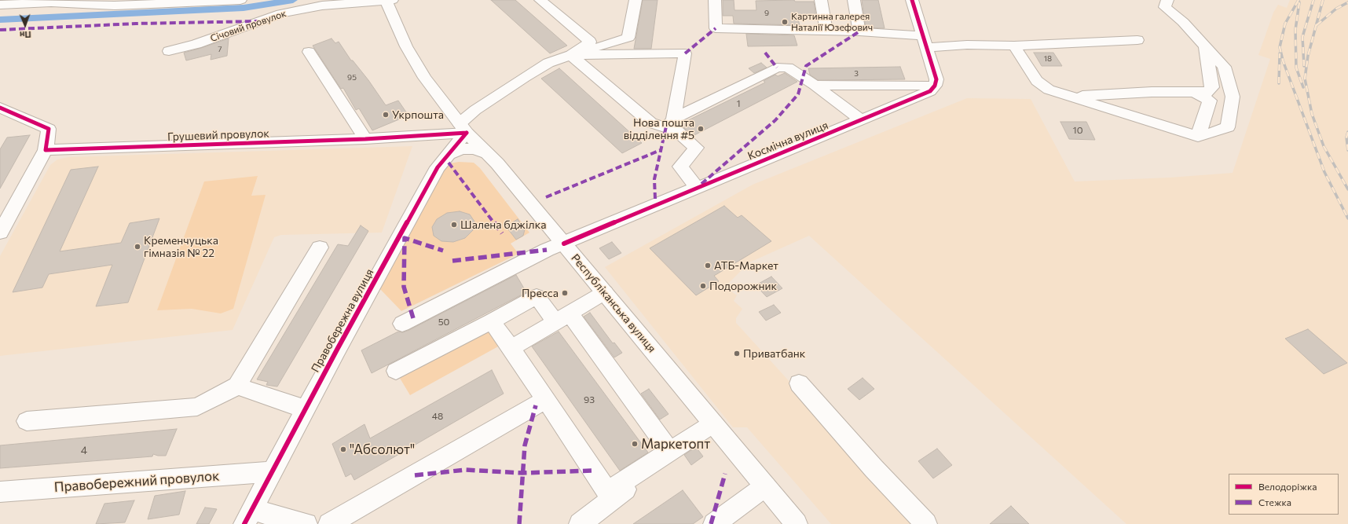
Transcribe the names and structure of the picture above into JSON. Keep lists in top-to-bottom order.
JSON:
{
  "streets": {
    "street": [
      "Січовий провулок",
      "Грушевий провулок",
      "Космічна вулиця",
      "Республіканська вулиця",
      "Правобережна вулиця",
      "Правобережний провулок"
    ]
  },
  "crossings": [
    ["Січовий провулок", "Республіканська вулиця"],
    ["Грушевий провулок", "Республіканська вулиця"],
    ["Грушевий провулок", "Правобережна вулиця"],
    ["Космічна вулиця", "Республіканська вулиця"],
    ["Республіканська вулиця", "Правобережна вулиця"],
    ["Правобережна вулиця", "Правобережний провулок"]
  ],
  "places": [
    "Картинна галерея Наталії Юзефович",
    "Укрпошта",
    "Нова пошта відділення #5",
    "Шалена бджілка",
    "Кременчуцька гімназія № 22",
    "АТБ-Маркет",
    "Подорожник",
    "Пресса",
    "Приватбанк",
    "Маркетопт",
    "\"Абсолют\""
  ],
  "house_numbers": [
    "9",
    "7",
    "18",
    "3",
    "95",
    "1",
    "10",
    "50",
    "93",
    "48",
    "4"
  ],
  "legend": ["Велодоріжка", "Стежка"],
  "north": "bottom"
}
